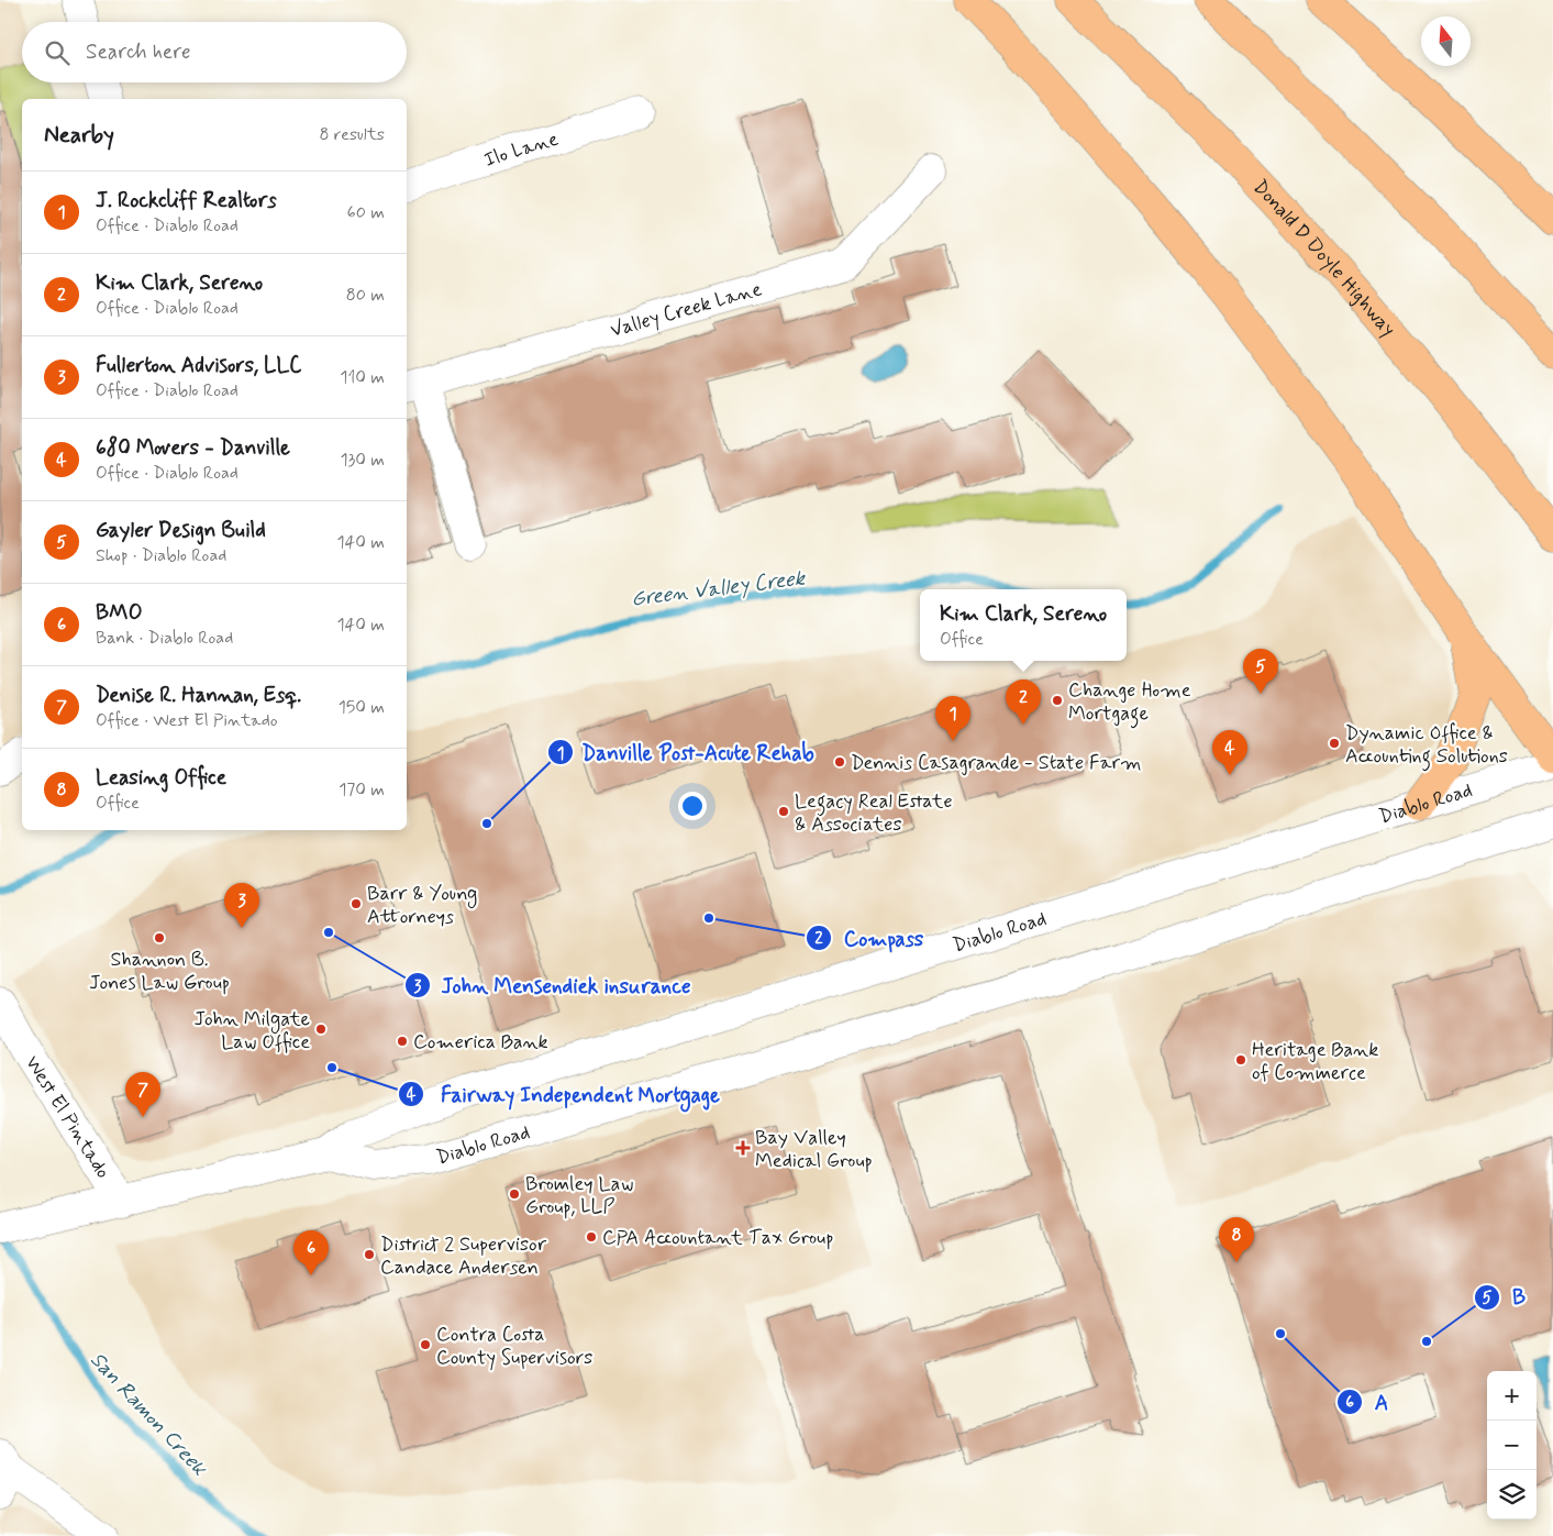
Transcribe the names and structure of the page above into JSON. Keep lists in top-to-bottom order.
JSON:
{
  "streets": {
    "highway": ["Donald D Doyle Highway"],
    "street": [
      "Ilo Lane",
      "Valley Creek Lane",
      "Diablo Road",
      "West El Pintado"
    ]
  },
  "crossings": [
    ["Diablo Road", "West El Pintado"]
  ],
  "water": ["Green Valley Creek", "San Ramon Creek"],
  "places": {
    "other": [
      "Change Home Mortgage",
      "Dynamic Office & Accounting Solutions",
      "Dennis Casagrande - State Farm",
      "Legacy Real Estate & Associates",
      "Danville Post-Acute Rehab",
      "Barr & Young Attorneys",
      "Compass",
      "John Mensendiek insurance",
      "Shannon B. Jones Law Group",
      "John Milgate Law Office",
      "Comerica Bank",
      "Heritage Bank of Commerce",
      "Fairway Independent Mortgage",
      "Bromley Law Group, LLP",
      "CPA Accountant Tax Group",
      "District 2 Supervisor Candace Andersen",
      "A",
      "B",
      "Contra Costa County Supervisors"
    ],
    "health": ["Bay Valley Medical Group"]
  },
  "north": "top",
  "page": {
    "search": "Search here",
    "heading": ["Nearby", "8 results"],
    "list": [
      {
        "mark": "1",
        "name": "J. Rockcliff Realtors",
        "note": "Office · Diablo Road",
        "value": "60 m"
      },
      {
        "mark": "2",
        "name": "Kim Clark, Sereno",
        "note": "Office · Diablo Road",
        "value": "80 m"
      },
      {
        "mark": "3",
        "name": "Fullerton Advisors, LLC",
        "note": "Office · Diablo Road",
        "value": "110 m"
      },
      {
        "mark": "4",
        "name": "680 Movers - Danville",
        "note": "Office · Diablo Road",
        "value": "130 m"
      },
      {
        "mark": "5",
        "name": "Gayler Design Build",
        "note": "Shop · Diablo Road",
        "value": "140 m"
      },
      {
        "mark": "6",
        "name": "BMO",
        "note": "Bank · Diablo Road",
        "value": "140 m"
      },
      {
        "mark": "7",
        "name": "Denise R. Hannan, Esq.",
        "note": "Office · West El Pintado",
        "value": "150 m"
      },
      {
        "mark": "8",
        "name": "Leasing Office",
        "note": "Office",
        "value": "170 m"
      }
    ],
    "popup": ["Kim Clark, Sereno", "Office"],
    "pins": [
      "5",
      "2",
      "1",
      "4",
      "3",
      "7",
      "8",
      "6"
    ],
    "map_buttons": ["+", "−"]
  }
}
